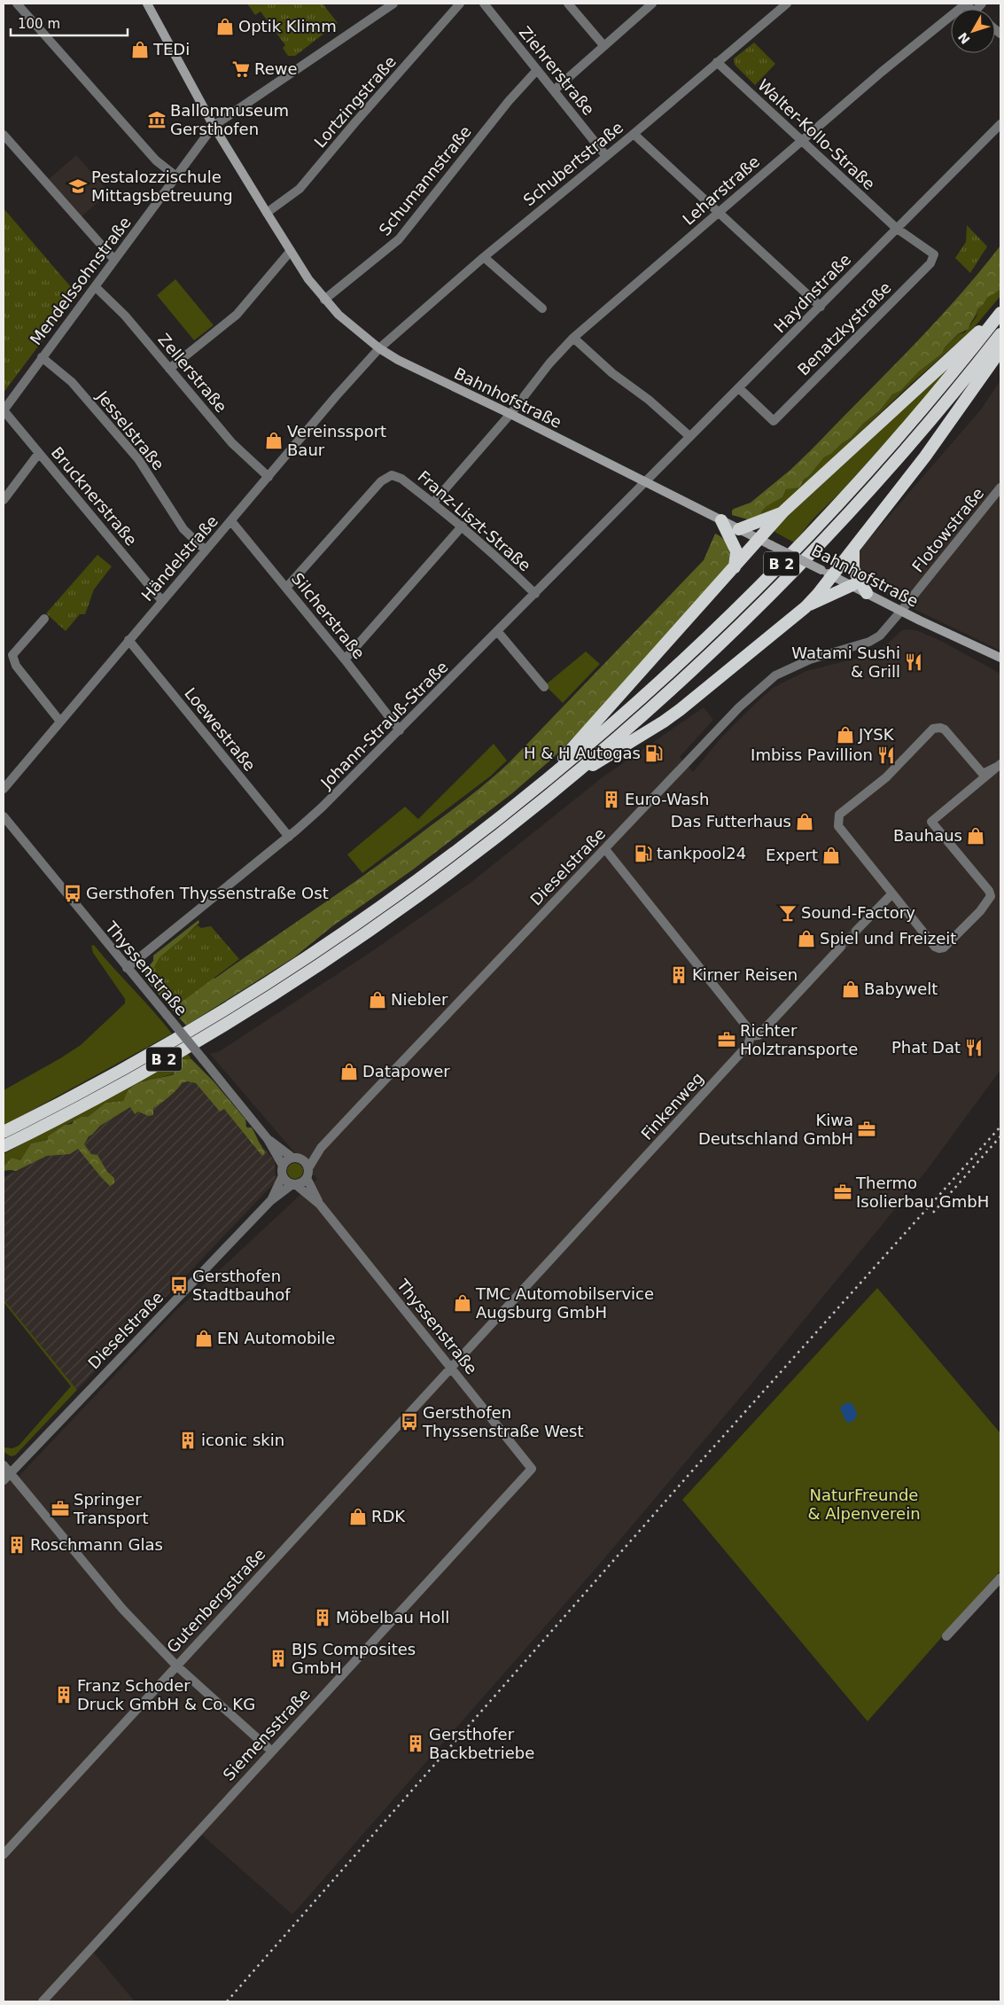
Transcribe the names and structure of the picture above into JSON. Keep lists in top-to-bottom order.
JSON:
{
  "streets": {
    "highway": ["B 2"],
    "main road": ["Bahnhofstraße"],
    "street": [
      "Ziehrerstraße",
      "Lortzingstraße",
      "Walter-Kollo-Straße",
      "Schubertstraße",
      "Schumannstraße",
      "Leharstraße",
      "Mendelssohnstraße",
      "Haydnstraße",
      "Benatzkystraße",
      "Zellerstraße",
      "Jesselstraße",
      "Brucknerstraße",
      "Franz-Liszt-Straße",
      "Flotowstraße",
      "Händelstraße",
      "Silcherstraße",
      "Johann-Strauß-Straße",
      "Loewestraße",
      "Dieselstraße",
      "Thyssenstraße",
      "Finkenweg",
      "Gutenbergstraße",
      "Siemensstraße"
    ]
  },
  "crossings": [
    ["Ziehrerstraße", "Schubertstraße"],
    ["Ziehrerstraße", "Schumannstraße"],
    ["Lortzingstraße", "Bahnhofstraße"],
    ["Walter-Kollo-Straße", "Schubertstraße"],
    ["Walter-Kollo-Straße", "Leharstraße"],
    ["Walter-Kollo-Straße", "Haydnstraße"],
    ["Walter-Kollo-Straße", "Benatzkystraße"],
    ["Schubertstraße", "Bahnhofstraße"],
    ["Schubertstraße", "Händelstraße"],
    ["Schumannstraße", "Bahnhofstraße"],
    ["Leharstraße", "Bahnhofstraße"],
    ["Leharstraße", "Franz-Liszt-Straße"],
    ["Mendelssohnstraße", "Zellerstraße"],
    ["Mendelssohnstraße", "Bahnhofstraße"],
    ["Mendelssohnstraße", "Jesselstraße"],
    ["Mendelssohnstraße", "Brucknerstraße"],
    ["Haydnstraße", "Benatzkystraße"],
    ["Haydnstraße", "Bahnhofstraße"],
    ["Haydnstraße", "Johann-Strauß-Straße"],
    ["Zellerstraße", "Händelstraße"],
    ["Bahnhofstraße", "Flotowstraße"],
    ["Bahnhofstraße", "Händelstraße"],
    ["Bahnhofstraße", "Johann-Strauß-Straße"],
    ["Bahnhofstraße", "Dieselstraße"],
    ["Jesselstraße", "Händelstraße"],
    ["Brucknerstraße", "Händelstraße"],
    ["Franz-Liszt-Straße", "Silcherstraße"],
    ["Franz-Liszt-Straße", "Johann-Strauß-Straße"],
    ["Flotowstraße", "Dieselstraße"],
    ["Händelstraße", "Silcherstraße"],
    ["Händelstraße", "Loewestraße"],
    ["Silcherstraße", "Johann-Strauß-Straße"],
    ["Johann-Strauß-Straße", "Loewestraße"],
    ["Johann-Strauß-Straße", "Thyssenstraße"],
    ["Dieselstraße", "Thyssenstraße"],
    ["Thyssenstraße", "Finkenweg"],
    ["Thyssenstraße", "Gutenbergstraße"],
    ["Thyssenstraße", "Siemensstraße"],
    ["Finkenweg", "Gutenbergstraße"]
  ],
  "parks": ["NaturFreunde & Alpenverein"],
  "places": {
    "shop": [
      "Optik Klimm",
      "TEDi",
      "Vereinssport Baur",
      "JYSK",
      "Das Futterhaus",
      "Bauhaus",
      "Expert",
      "Spiel und Freizeit",
      "Babywelt",
      "Niebler",
      "Datapower",
      "TMC Automobilservice Augsburg GmbH",
      "EN Automobile",
      "RDK"
    ],
    "supermarket": ["Rewe"],
    "museum": ["Ballonmuseum Gersthofen"],
    "school or university": ["Pestalozzischule Mittagsbetreuung"],
    "restaurant": ["Watami Sushi & Grill", "Imbiss Pavillion", "Phat Dat"],
    "fuel station": ["H & H Autogas", "tankpool24"],
    "building": [
      "Euro-Wash",
      "Kirner Reisen",
      "iconic skin",
      "Roschmann Glas",
      "Möbelbau Holl",
      "BJS Composites GmbH",
      "Franz Schoder Druck GmbH & Co. KG",
      "Gersthofer Backbetriebe"
    ],
    "bus stop": ["Gersthofen Thyssenstraße Ost", "Gersthofen Stadtbauhof", "Gersthofen Thyssenstraße West"],
    "bar": ["Sound-Factory"],
    "office": [
      "Richter Holztransporte",
      "Kiwa Deutschland GmbH",
      "Thermo Isolierbau GmbH",
      "Springer Transport"
    ]
  },
  "scale_bar": "100 m",
  "north": "bottom left"
}
